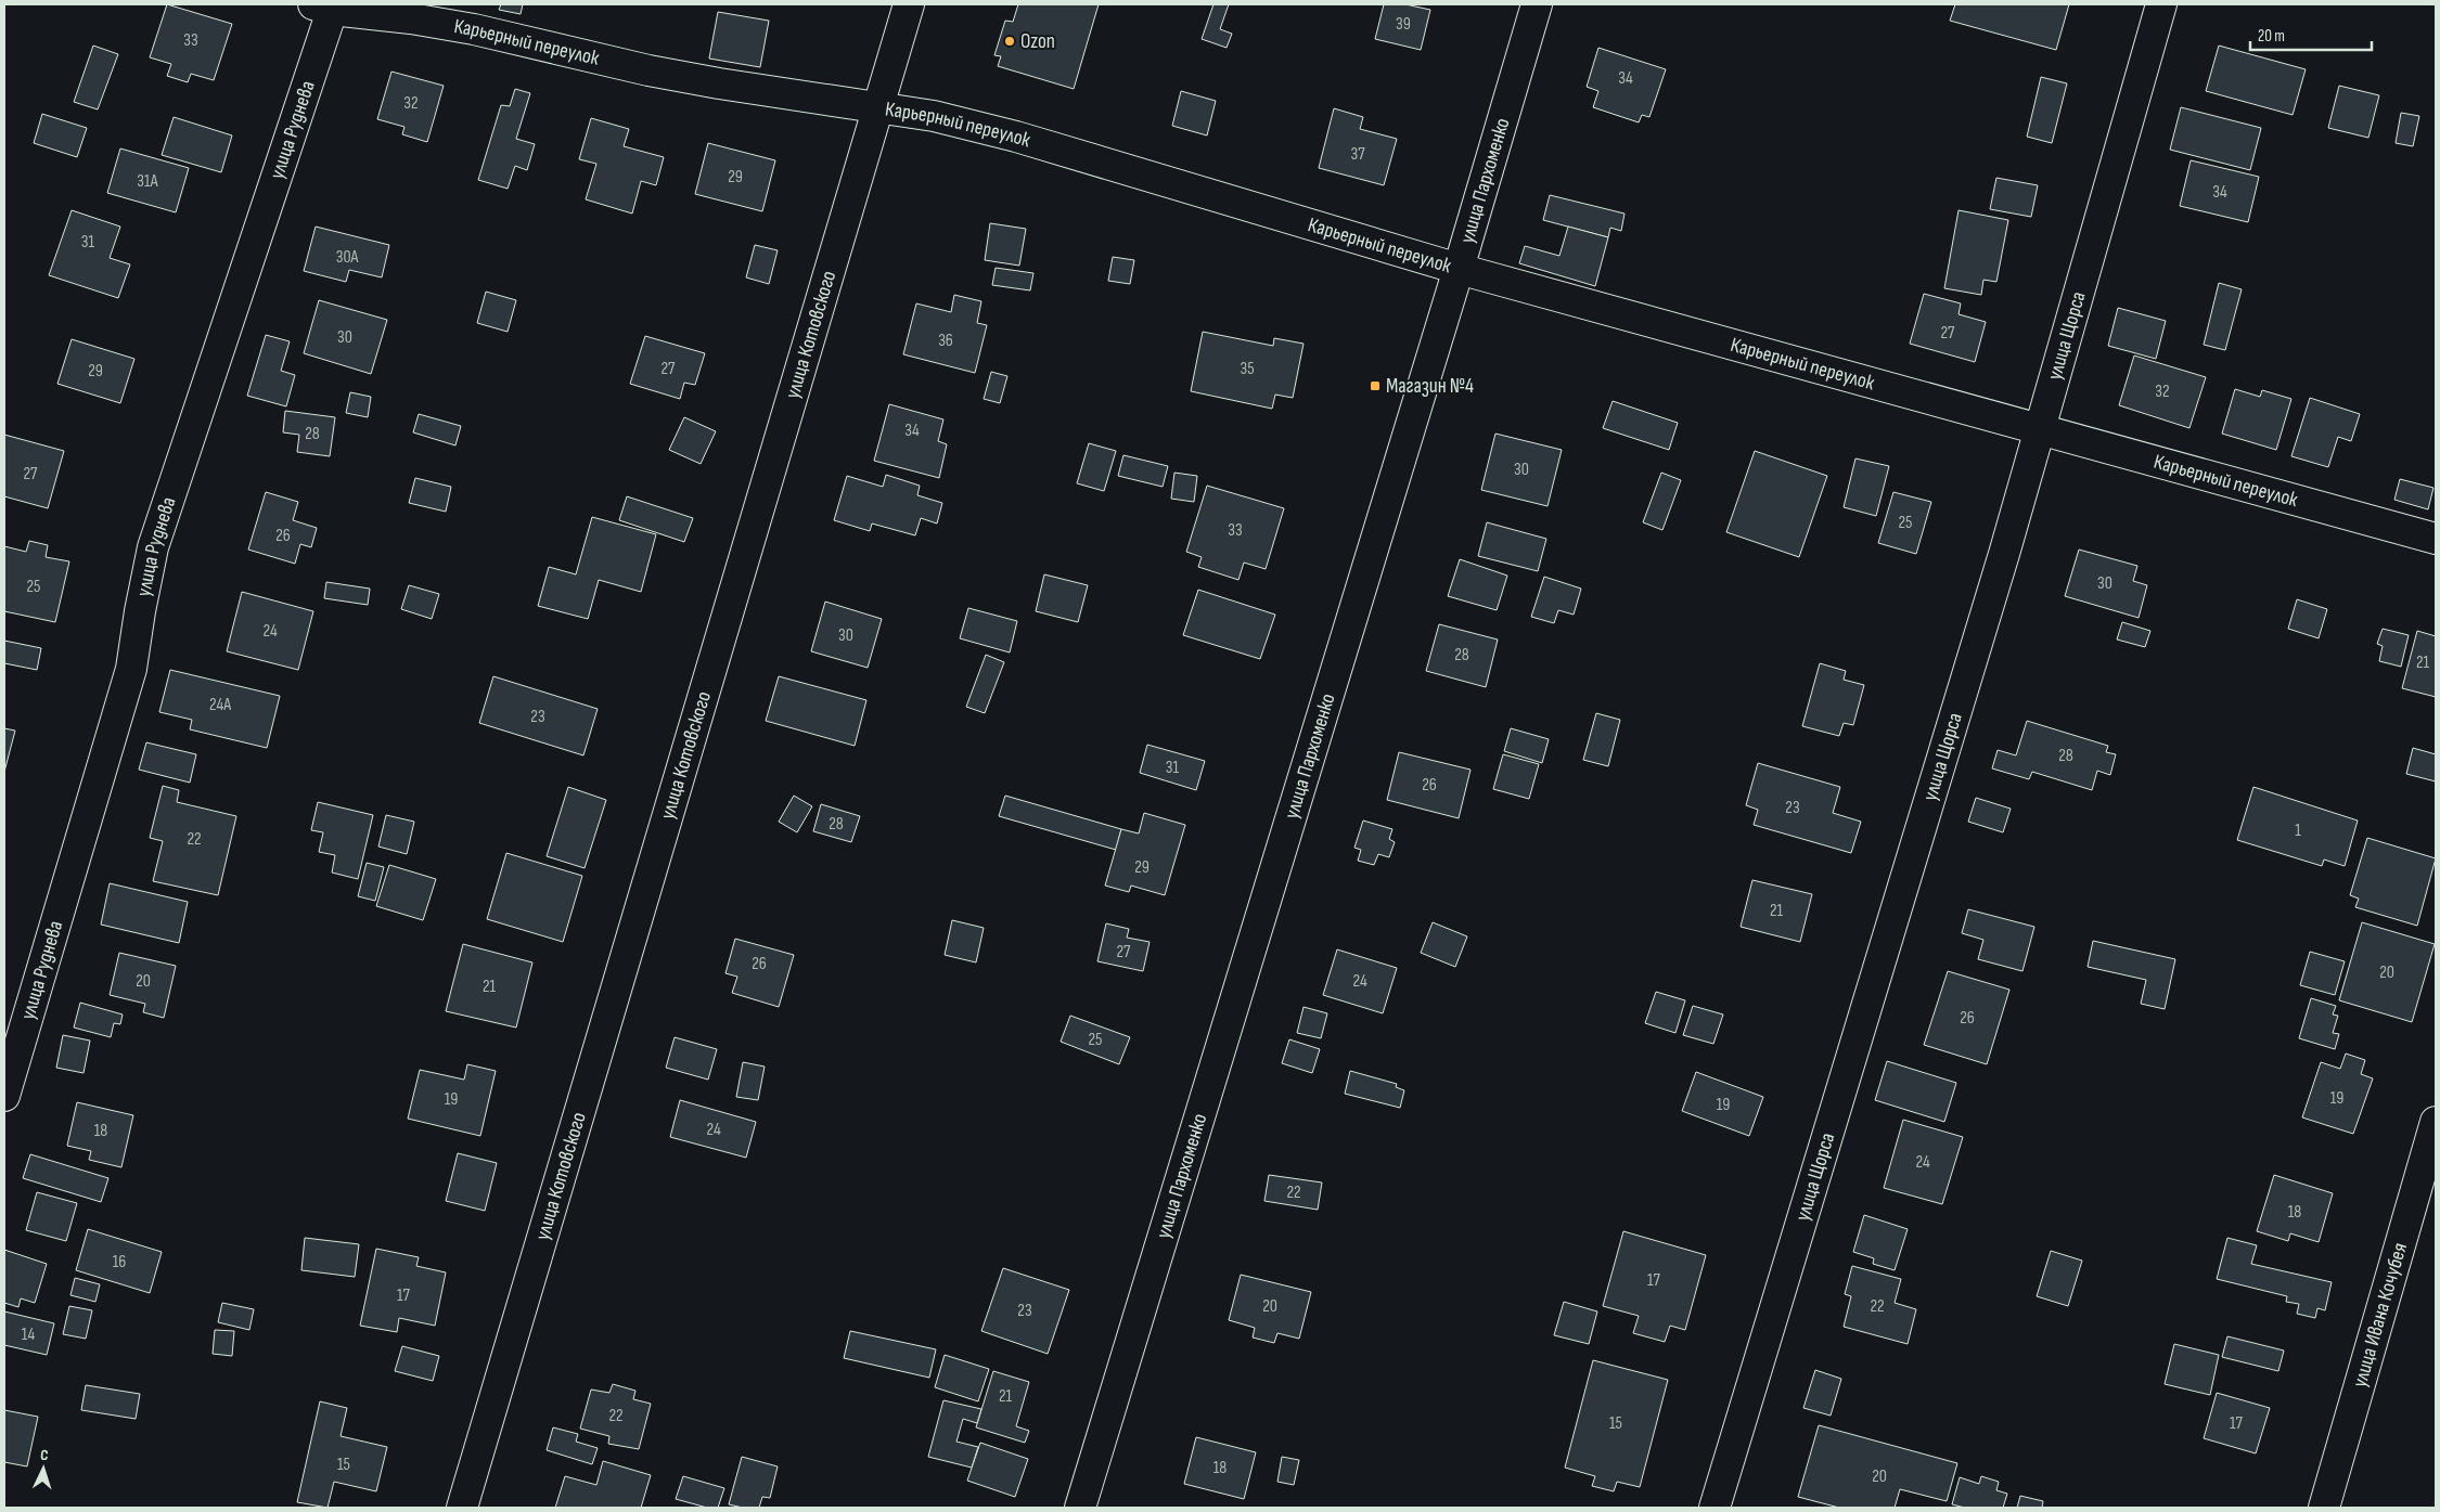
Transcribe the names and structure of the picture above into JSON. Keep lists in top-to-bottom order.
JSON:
{
  "streets": {
    "street": [
      "Карьерный переулок",
      "улица Руднева",
      "улица Пархоменко",
      "улица Котовского",
      "улица Щорса",
      "улица Ивана Кочубея"
    ]
  },
  "crossings": [
    ["Карьерный переулок", "улица Руднева"],
    ["Карьерный переулок", "улица Пархоменко"],
    ["Карьерный переулок", "улица Котовского"],
    ["Карьерный переулок", "улица Щорса"]
  ],
  "places": {
    "other": ["Ozon"],
    "transit": ["Магазин №4"]
  },
  "house_numbers": [
    "39",
    "33",
    "34",
    "32",
    "37",
    "29",
    "31А",
    "34",
    "31",
    "30А",
    "27",
    "30",
    "36",
    "27",
    "35",
    "29",
    "32",
    "34",
    "28",
    "30",
    "27",
    "25",
    "33",
    "26",
    "30",
    "25",
    "24",
    "30",
    "28",
    "21",
    "24А",
    "23",
    "28",
    "31",
    "26",
    "23",
    "28",
    "1",
    "22",
    "29",
    "21",
    "27",
    "26",
    "20",
    "20",
    "24",
    "21",
    "26",
    "25",
    "19",
    "19",
    "19",
    "24",
    "18",
    "24",
    "22",
    "18",
    "16",
    "17",
    "17",
    "20",
    "22",
    "23",
    "14",
    "21",
    "22",
    "15",
    "17",
    "15",
    "18",
    "20"
  ],
  "scale_bar": "20 m",
  "north": "top"
}
